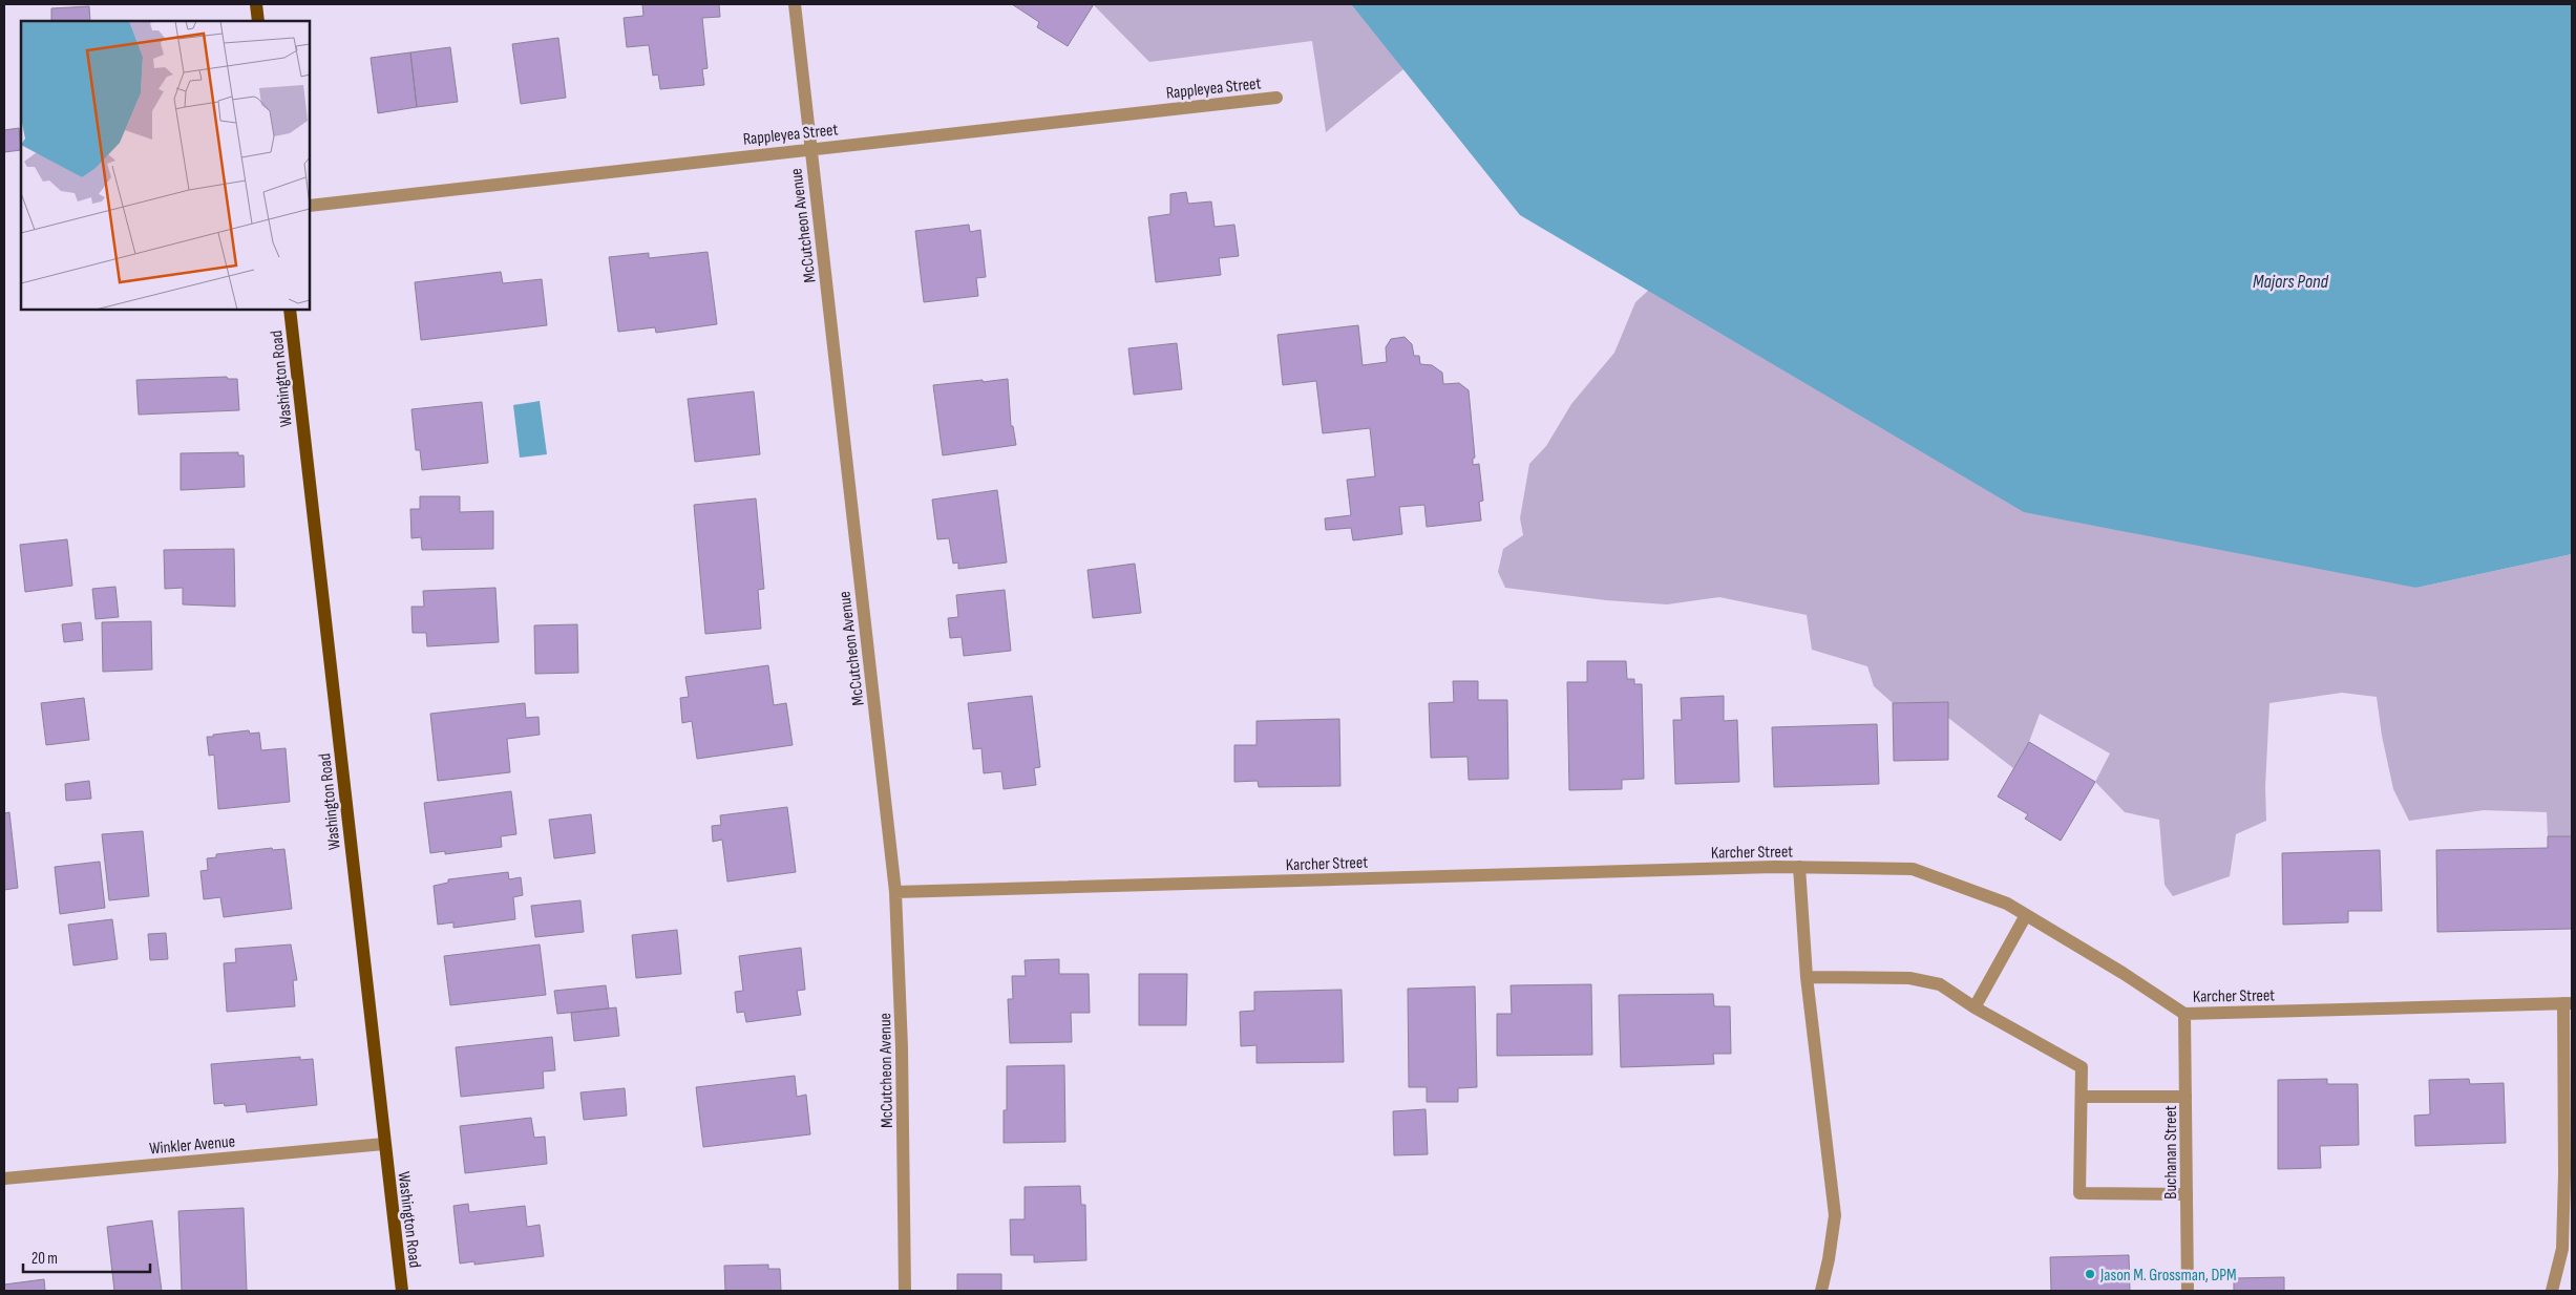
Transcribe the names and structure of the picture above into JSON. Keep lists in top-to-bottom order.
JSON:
{
  "streets": {
    "main road": ["Washington Road"],
    "street": [
      "Rappleyea Street",
      "McCutcheon Avenue",
      "Karcher Street",
      "Winkler Avenue",
      "Buchanan Street"
    ]
  },
  "crossings": [
    ["Rappleyea Street", "McCutcheon Avenue"],
    ["McCutcheon Avenue", "Karcher Street"],
    ["Washington Road", "Winkler Avenue"],
    ["Karcher Street", "Buchanan Street"]
  ],
  "water": ["Majors Pond"],
  "places": ["Jason M. Grossman, DPM"],
  "scale_bar": "20 m"
}
